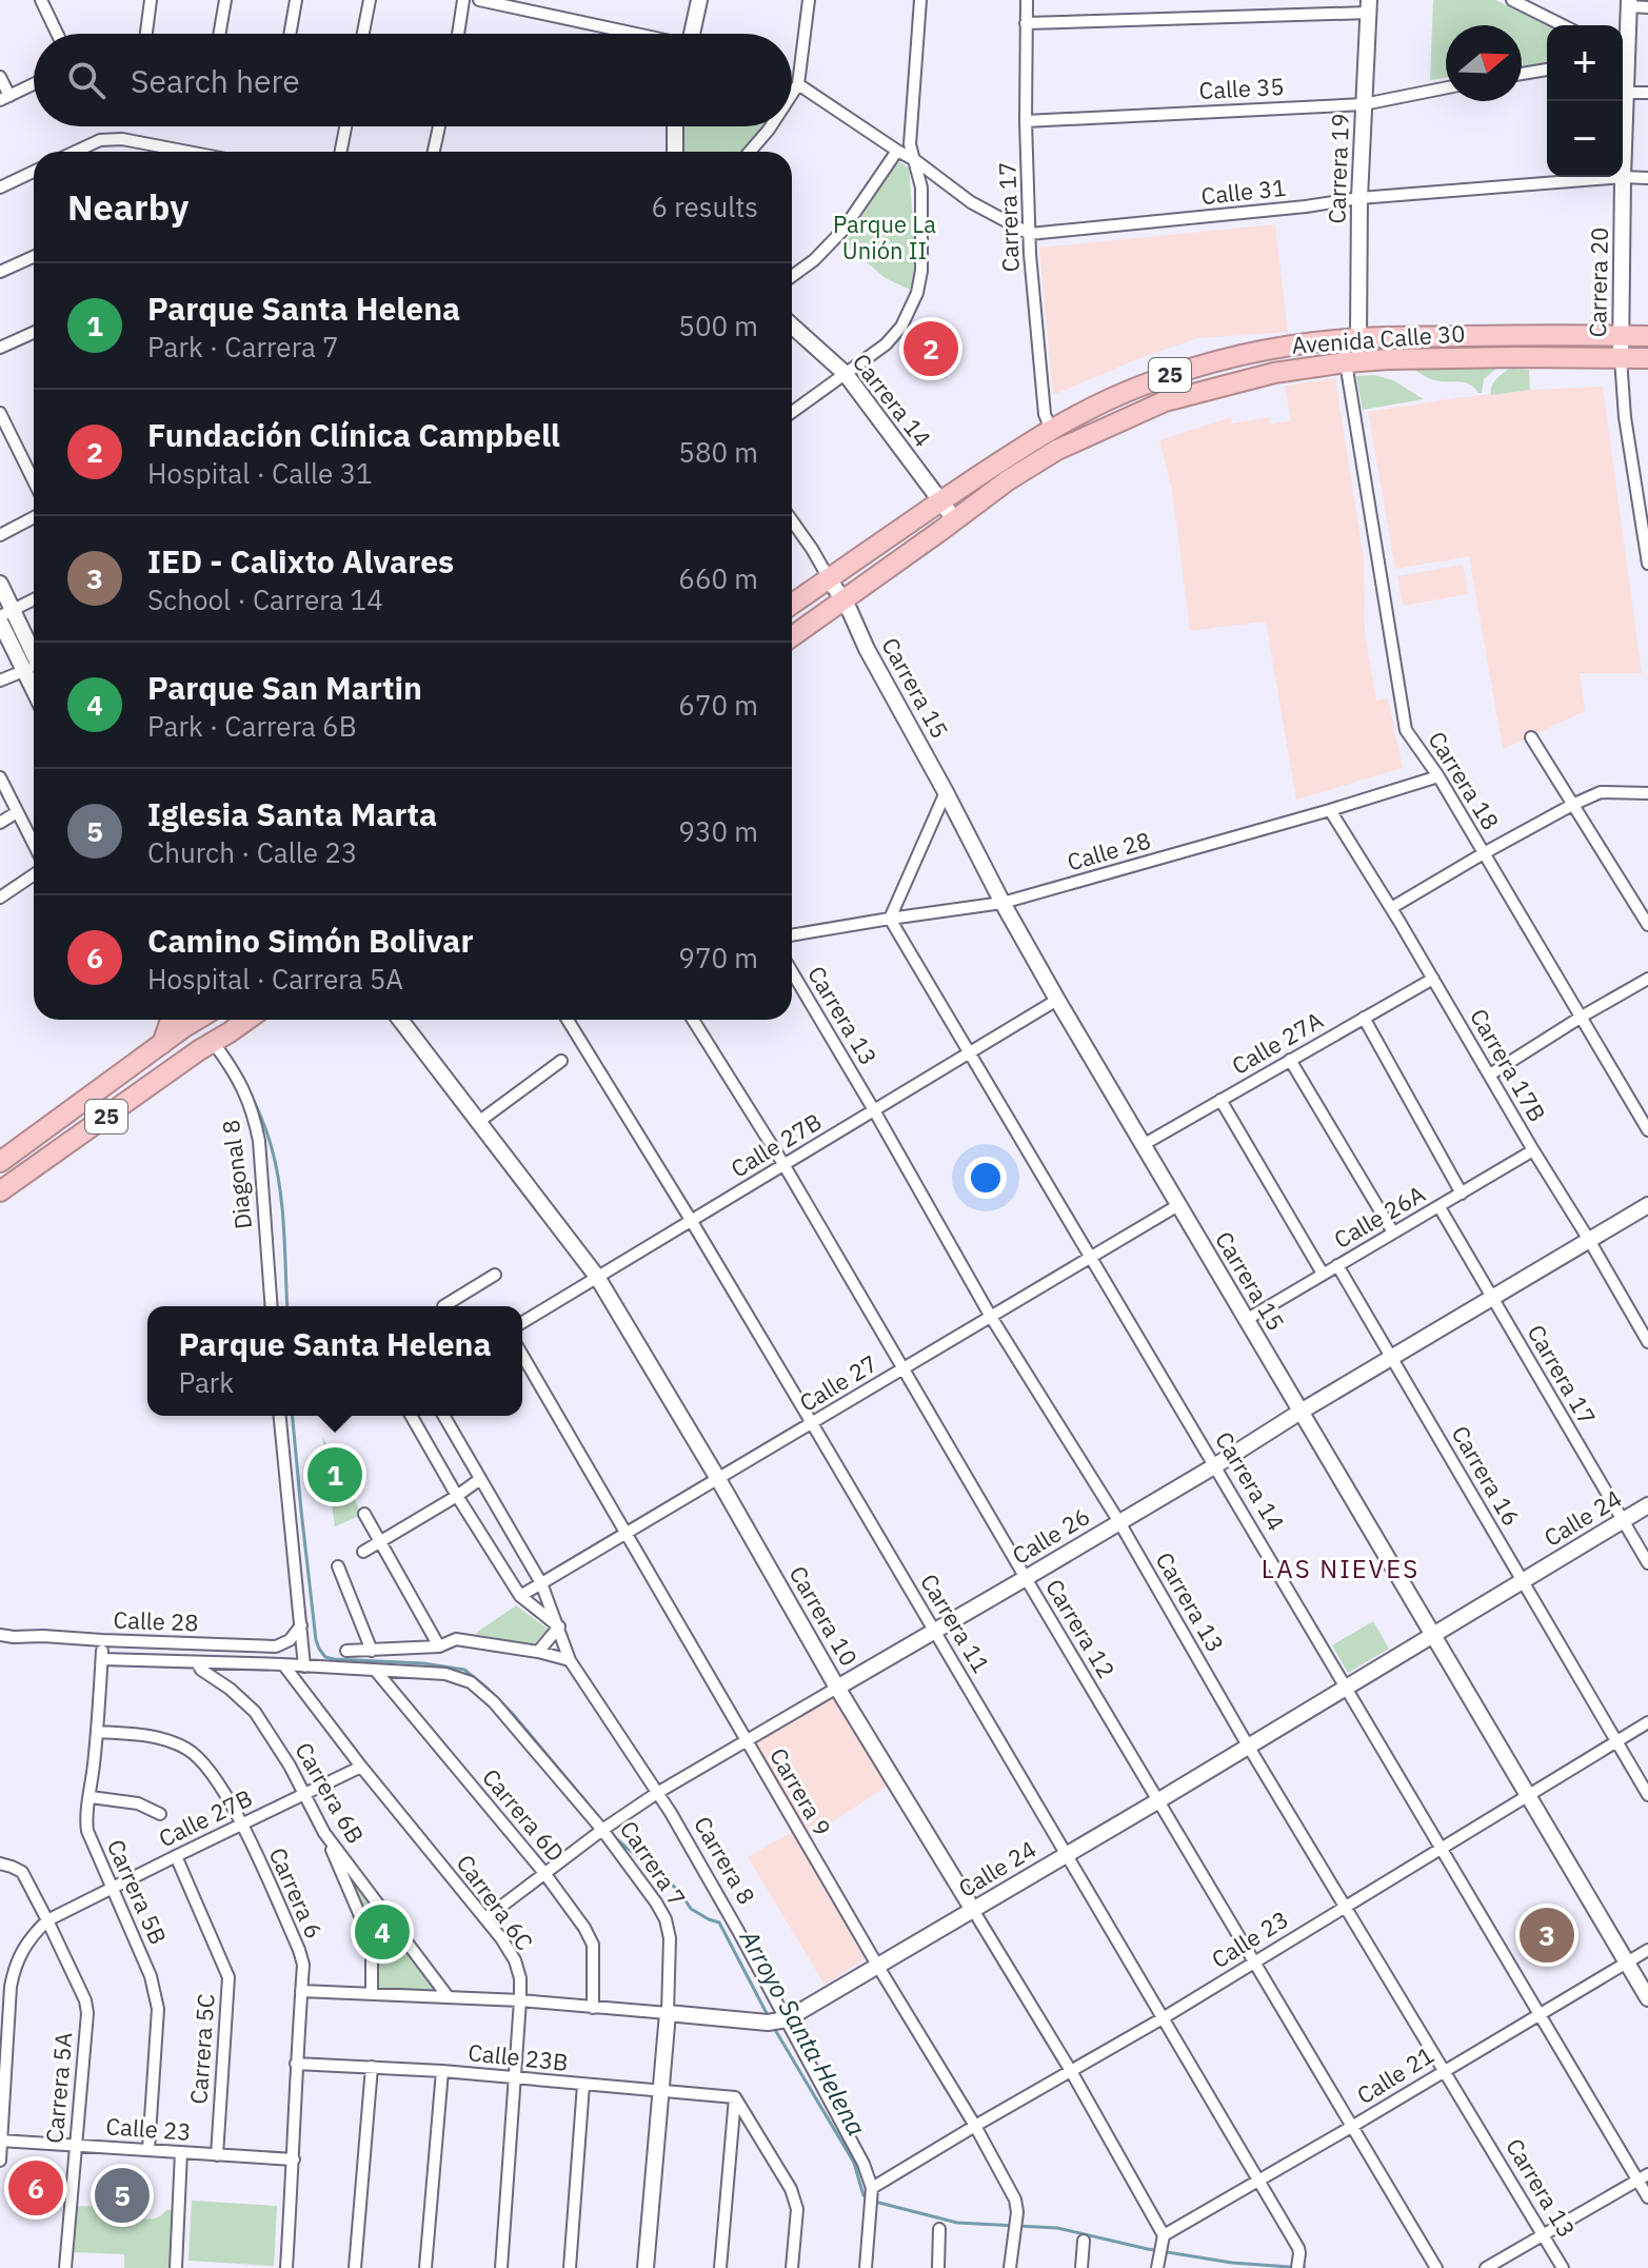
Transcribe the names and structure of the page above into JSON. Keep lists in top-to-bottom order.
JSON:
{
  "streets": {
    "highway": ["Avenida Calle 30", "25"],
    "street": [
      "Calle 35",
      "Carrera 19",
      "Calle 31",
      "Carrera 17",
      "Carrera 20",
      "Carrera 14",
      "Carrera 15",
      "Carrera 18",
      "Calle 28",
      "Carrera 13",
      "Calle 27A",
      "Carrera 17B",
      "Calle 27B",
      "Diagonal 8",
      "Calle 26A",
      "Calle 27",
      "Carrera 16",
      "Calle 24",
      "Calle 26",
      "Carrera 10",
      "Carrera 11",
      "Carrera 12",
      "Carrera 9",
      "Carrera 6B",
      "Carrera 6D",
      "Carrera 8",
      "Carrera 7",
      "Carrera 5B",
      "Carrera 6",
      "Carrera 6C",
      "Calle 23",
      "Carrera 5C",
      "Calle 23B",
      "Calle 21",
      "Carrera 5A"
    ]
  },
  "crossings": [
    ["Calle 35", "Carrera 19"],
    ["Calle 35", "Carrera 17"],
    ["Carrera 19", "Calle 31"],
    ["Carrera 19", "Avenida Calle 30"],
    ["Calle 31", "Carrera 17"],
    ["Calle 31", "Carrera 20"],
    ["Carrera 17", "Avenida Calle 30"],
    ["Carrera 17", "Calle 26A"],
    ["Carrera 17", "Calle 24"],
    ["Carrera 17", "Calle 26"],
    ["Carrera 20", "Avenida Calle 30"],
    ["Avenida Calle 30", "Carrera 14"],
    ["Avenida Calle 30", "Carrera 15"],
    ["Avenida Calle 30", "Carrera 18"],
    ["25", "Diagonal 8"],
    ["Carrera 14", "Calle 28"],
    ["Carrera 14", "Calle 27B"],
    ["Carrera 14", "Calle 27"],
    ["Carrera 14", "Calle 24"],
    ["Carrera 14", "Calle 26"],
    ["Carrera 14", "Calle 23"],
    ["Carrera 14", "Calle 21"],
    ["Carrera 15", "Calle 28"],
    ["Carrera 15", "Calle 27A"],
    ["Carrera 15", "Calle 27B"],
    ["Carrera 15", "Calle 26A"],
    ["Carrera 15", "Calle 27"],
    ["Carrera 15", "Calle 24"],
    ["Carrera 15", "Calle 26"],
    ["Carrera 15", "Calle 23"],
    ["Carrera 15", "Calle 21"],
    ["Carrera 18", "Calle 28"],
    ["Calle 28", "Carrera 17B"],
    ["Carrera 13", "Calle 27B"],
    ["Carrera 13", "Calle 27"],
    ["Carrera 13", "Calle 24"],
    ["Carrera 13", "Calle 26"],
    ["Carrera 13", "Calle 23"],
    ["Carrera 13", "Calle 21"],
    ["Calle 27A", "Carrera 17B"],
    ["Carrera 17B", "Calle 26A"],
    ["Carrera 17B", "Calle 26"],
    ["Calle 27B", "Carrera 10"],
    ["Calle 27B", "Carrera 11"],
    ["Calle 27B", "Carrera 12"],
    ["Calle 27B", "Carrera 6B"],
    ["Calle 27B", "Carrera 5B"],
    ["Calle 27B", "Carrera 6"],
    ["Calle 27B", "Carrera 6C"],
    ["Calle 27B", "Calle 23"],
    ["Calle 27B", "Carrera 5C"],
    ["Calle 27B", "Carrera 5A"],
    ["Calle 26A", "Carrera 16"],
    ["Calle 27", "Carrera 10"],
    ["Calle 27", "Carrera 11"],
    ["Calle 27", "Carrera 12"],
    ["Calle 27", "Carrera 9"],
    ["Calle 27", "Carrera 8"],
    ["Carrera 16", "Calle 24"],
    ["Carrera 16", "Calle 26"],
    ["Carrera 16", "Calle 23"],
    ["Calle 24", "Carrera 10"],
    ["Calle 24", "Carrera 11"],
    ["Calle 24", "Carrera 12"],
    ["Calle 24", "Carrera 9"],
    ["Calle 24", "Carrera 6B"],
    ["Calle 24", "Carrera 6D"],
    ["Calle 24", "Carrera 8"],
    ["Calle 24", "Carrera 7"],
    ["Calle 24", "Carrera 6"],
    ["Calle 24", "Carrera 6C"],
    ["Calle 26", "Carrera 10"],
    ["Calle 26", "Carrera 11"],
    ["Calle 26", "Carrera 12"],
    ["Calle 26", "Carrera 9"],
    ["Calle 26", "Carrera 6D"],
    ["Calle 26", "Carrera 8"],
    ["Calle 26", "Carrera 7"],
    ["Calle 26", "Carrera 6C"],
    ["Carrera 10", "Calle 23"],
    ["Carrera 10", "Calle 21"],
    ["Carrera 11", "Calle 23"],
    ["Carrera 11", "Calle 21"],
    ["Carrera 12", "Calle 23"],
    ["Carrera 12", "Calle 21"],
    ["Carrera 9", "Calle 23"],
    ["Carrera 6B", "Carrera 5B"],
    ["Carrera 6D", "Carrera 7"],
    ["Carrera 8", "Calle 23"],
    ["Carrera 7", "Calle 23B"],
    ["Carrera 5B", "Carrera 6"],
    ["Carrera 5B", "Calle 23"],
    ["Carrera 6", "Calle 23"],
    ["Carrera 6", "Calle 23B"],
    ["Carrera 6C", "Calle 23B"],
    ["Calle 23", "Carrera 5C"],
    ["Calle 23", "Carrera 5A"]
  ],
  "districts": ["LAS NIEVES"],
  "water": ["Arroyo Santa Helena"],
  "parks": ["Parque La Unión II"],
  "north": "right",
  "page": {
    "map_buttons": ["+", "−"],
    "search": "Search here",
    "heading": ["Nearby", "6 results"],
    "list": [
      {
        "mark": "1",
        "name": "Parque Santa Helena",
        "note": "Park · Carrera 7",
        "value": "500 m"
      },
      {
        "mark": "2",
        "name": "Fundación Clínica Campbell",
        "note": "Hospital · Calle 31",
        "value": "580 m"
      },
      {
        "mark": "3",
        "name": "IED - Calixto Alvares",
        "note": "School · Carrera 14",
        "value": "660 m"
      },
      {
        "mark": "4",
        "name": "Parque San Martin",
        "note": "Park · Carrera 6B",
        "value": "670 m"
      },
      {
        "mark": "5",
        "name": "Iglesia Santa Marta",
        "note": "Church · Calle 23",
        "value": "930 m"
      },
      {
        "mark": "6",
        "name": "Camino Simón Bolivar",
        "note": "Hospital · Carrera 5A",
        "value": "970 m"
      }
    ],
    "pins": [
      "2",
      "1",
      "4",
      "3",
      "6",
      "5"
    ],
    "popup": ["Parque Santa Helena", "Park"]
  }
}
